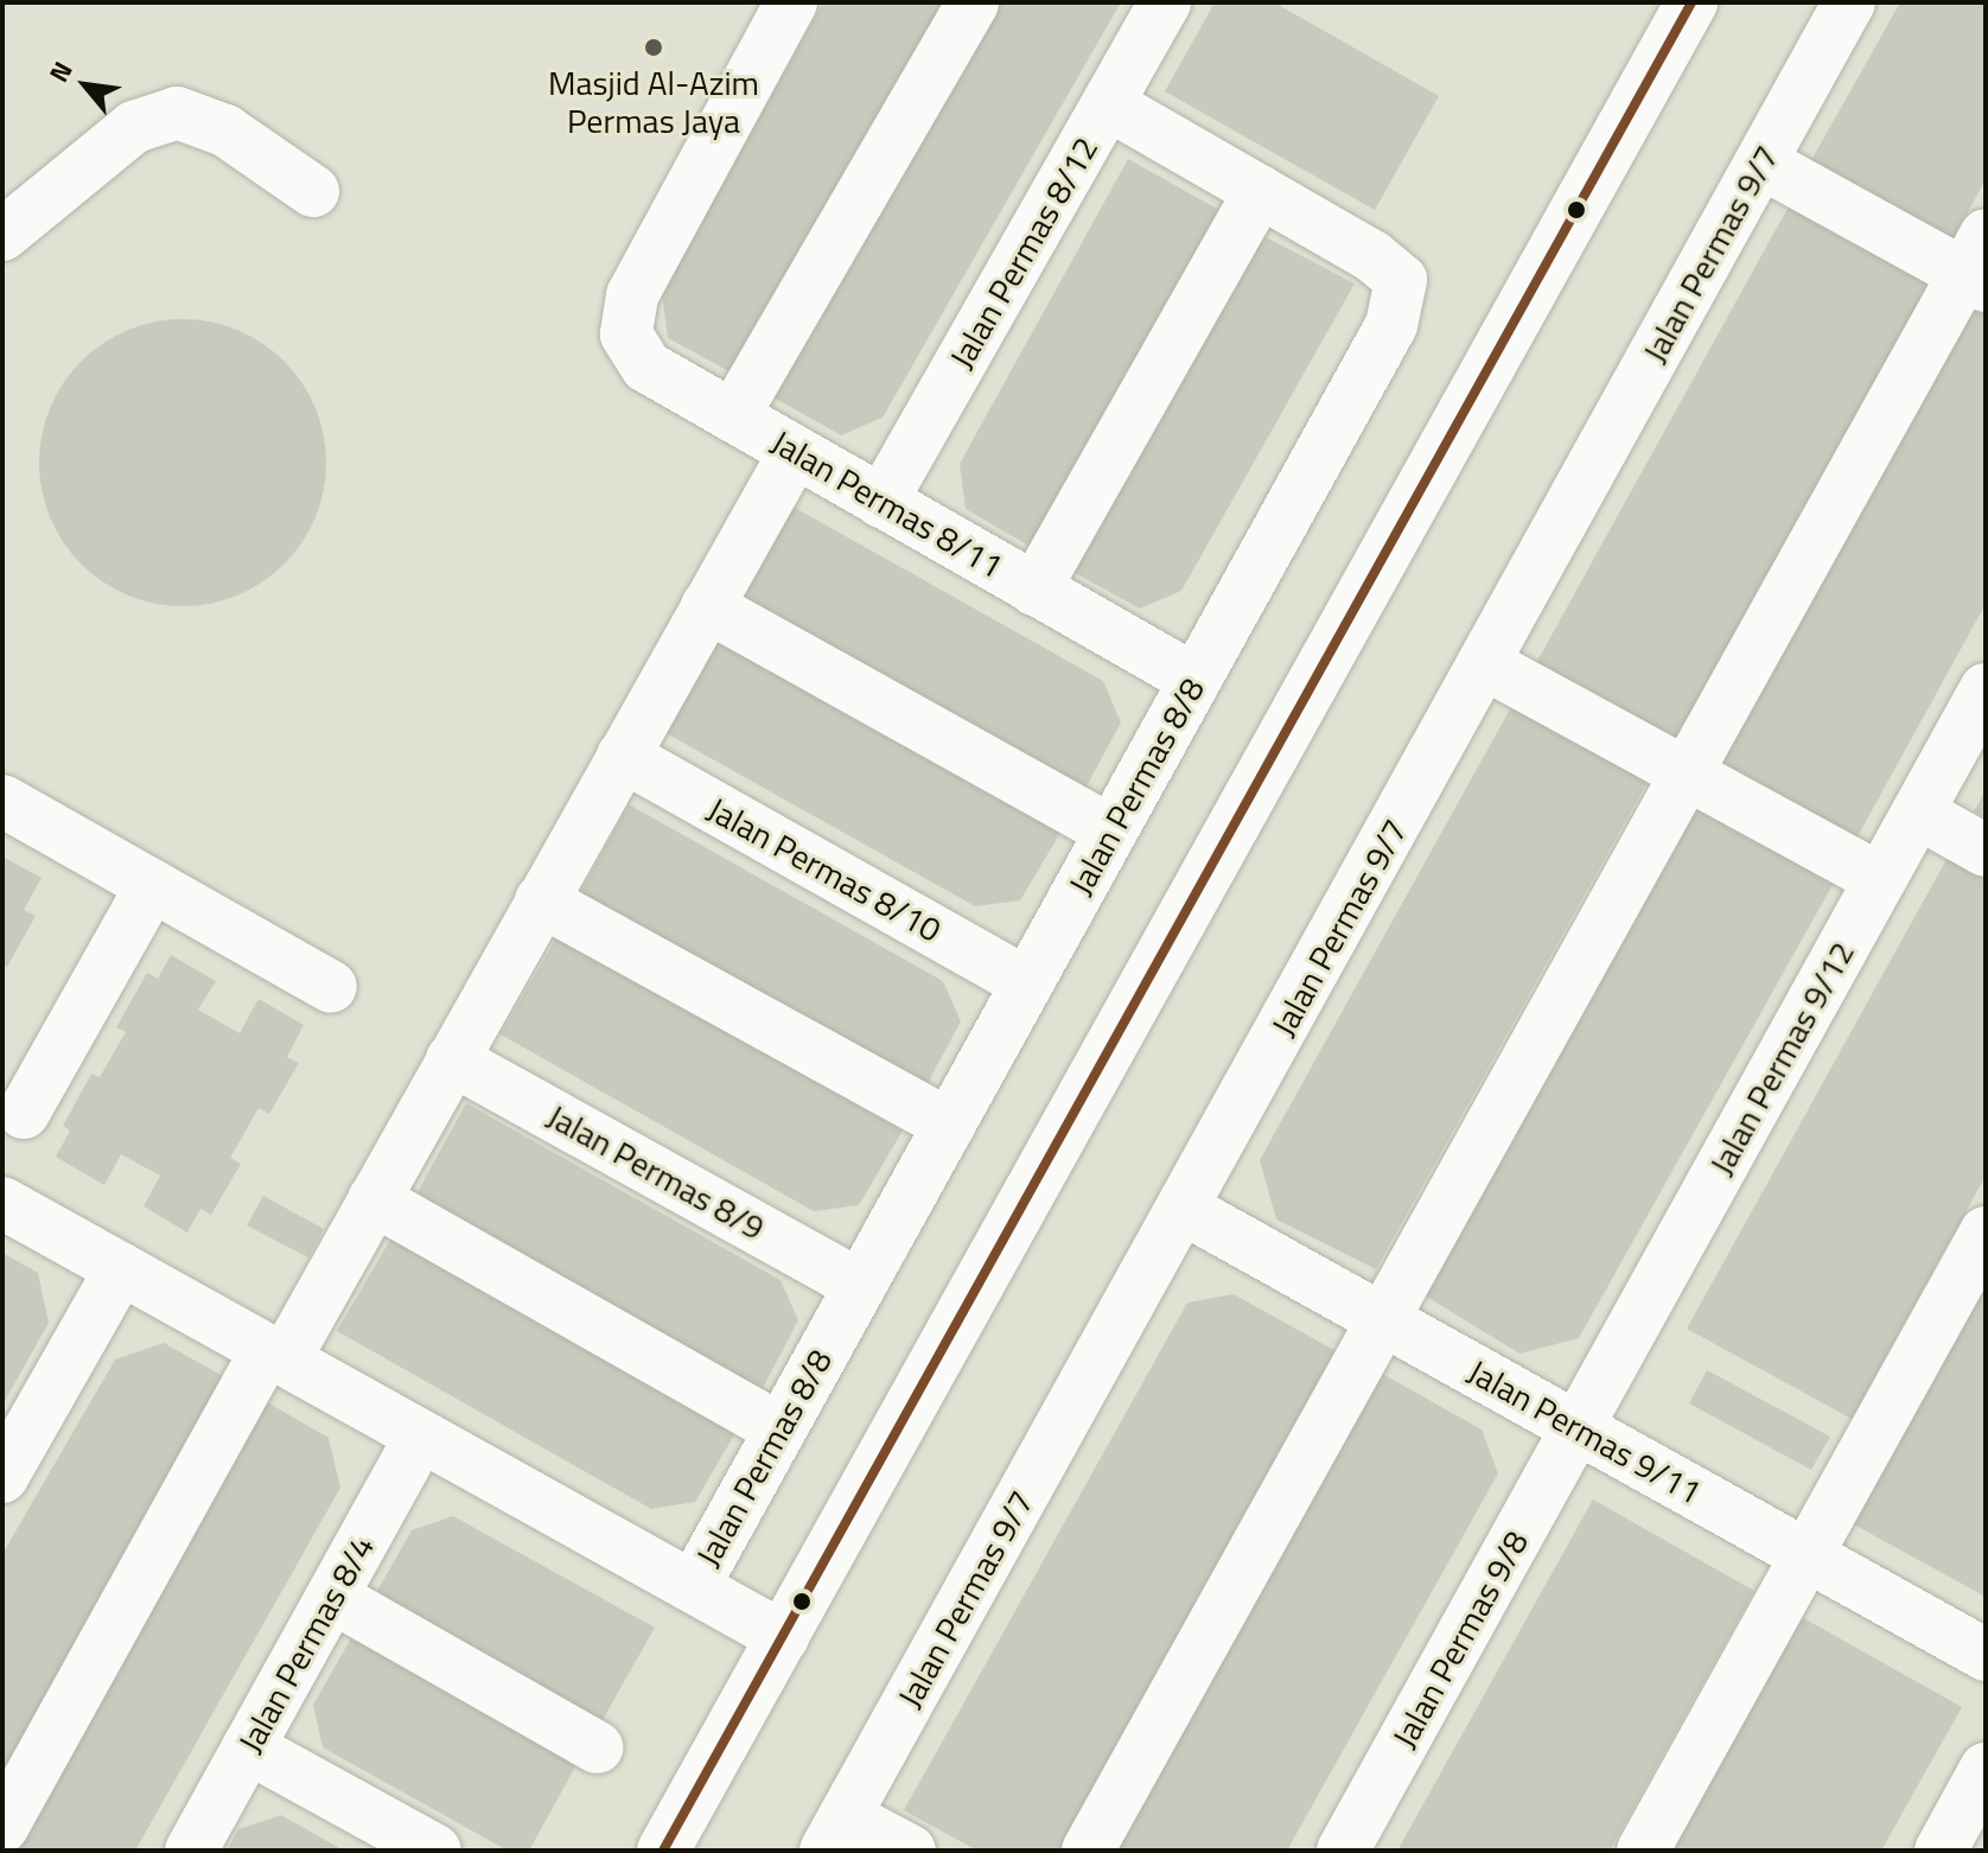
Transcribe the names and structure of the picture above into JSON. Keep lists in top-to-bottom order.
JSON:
{
  "streets": {
    "street": [
      "Jalan Permas 8/12",
      "Jalan Permas 9/7",
      "Jalan Permas 8/11",
      "Jalan Permas 8/8",
      "Jalan Permas 8/10",
      "Jalan Permas 9/12",
      "Jalan Permas 8/9",
      "Jalan Permas 9/11",
      "Jalan Permas 9/8",
      "Jalan Permas 8/4"
    ]
  },
  "crossings": [
    ["Jalan Permas 8/12", "Jalan Permas 8/11"],
    ["Jalan Permas 8/12", "Jalan Permas 8/8"],
    ["Jalan Permas 9/7", "Jalan Permas 9/11"],
    ["Jalan Permas 8/11", "Jalan Permas 8/8"],
    ["Jalan Permas 8/8", "Jalan Permas 8/10"],
    ["Jalan Permas 8/8", "Jalan Permas 8/9"],
    ["Jalan Permas 9/12", "Jalan Permas 9/11"],
    ["Jalan Permas 9/12", "Jalan Permas 9/8"],
    ["Jalan Permas 9/11", "Jalan Permas 9/8"]
  ],
  "places": ["Masjid Al-Azim Permas Jaya"],
  "north": "top left"
}
